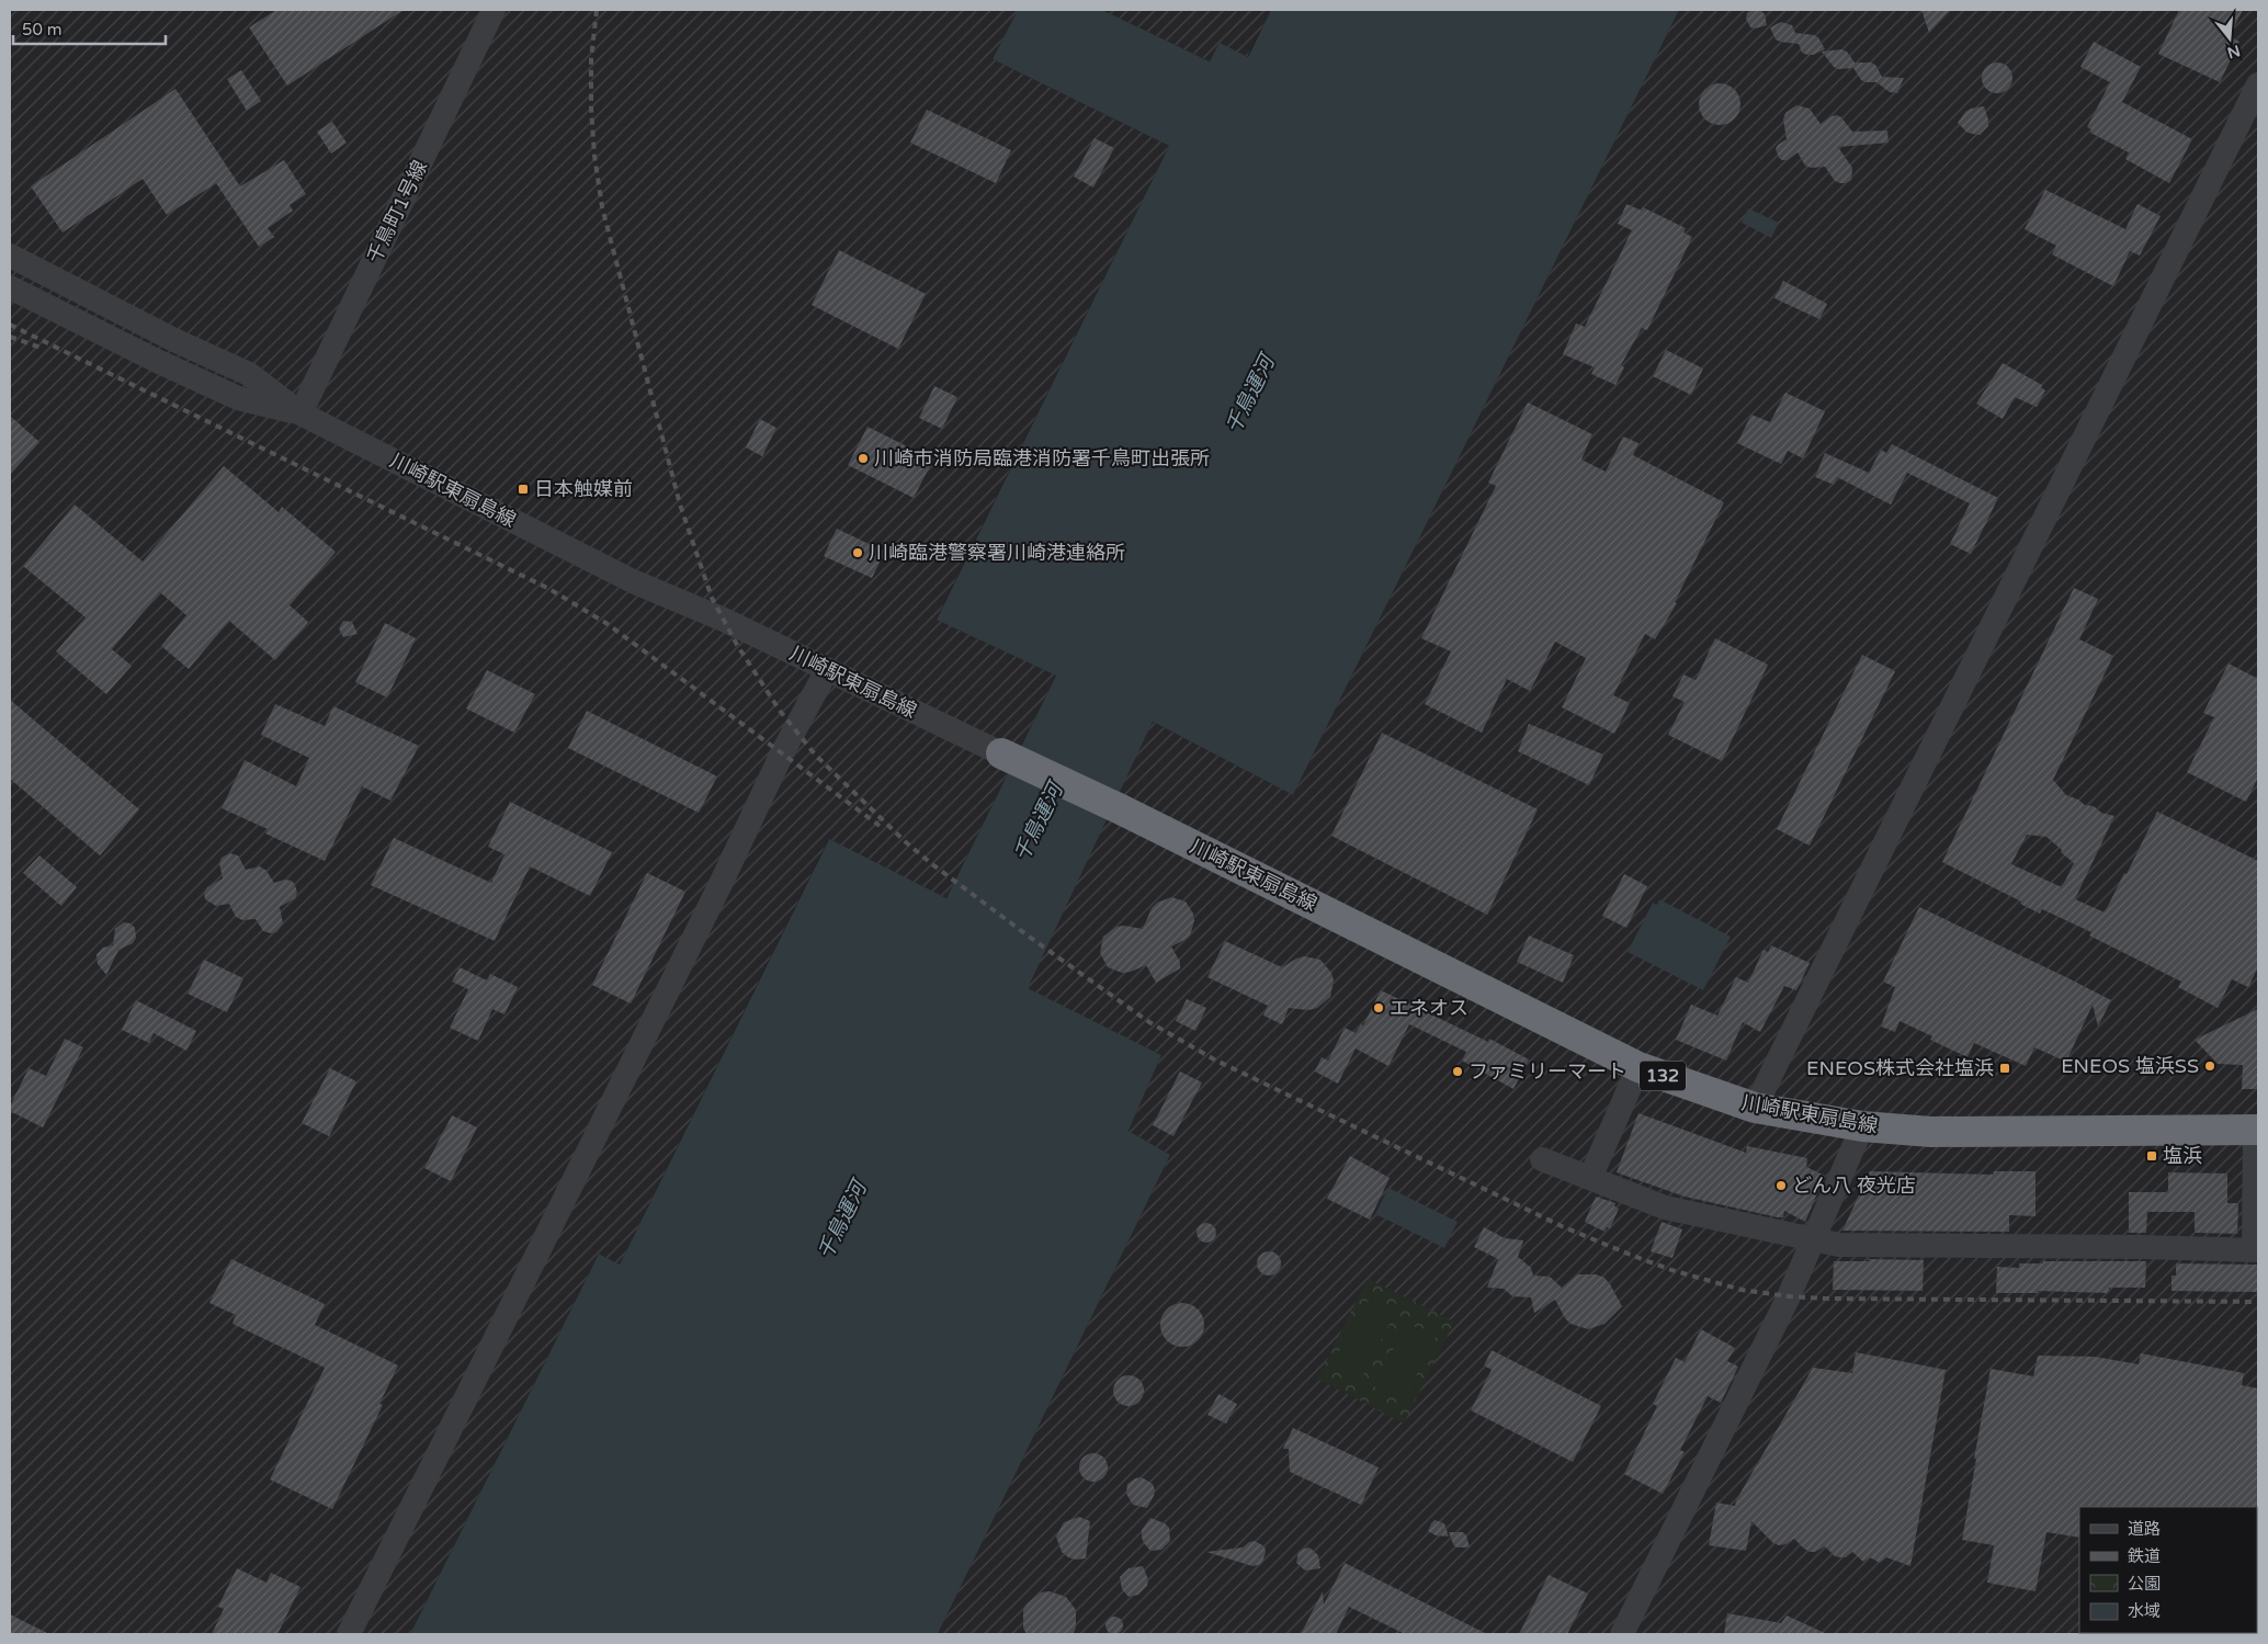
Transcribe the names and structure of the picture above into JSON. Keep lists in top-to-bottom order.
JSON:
{
  "streets": {
    "highway": ["川崎駅東扇島線", "132"],
    "street": ["千鳥町1号線"]
  },
  "crossings": [
    ["千鳥町1号線", "川崎駅東扇島線"]
  ],
  "water": ["千鳥運河"],
  "places": {
    "other": [
      "川崎市消防局臨港消防署千鳥町出張所",
      "川崎臨港警察署川崎港連絡所",
      "エネオス",
      "ENEOS 塩浜SS",
      "ファミリーマート",
      "どん八 夜光店"
    ],
    "transit": ["日本触媒前", "ENEOS株式会社塩浜", "塩浜"]
  },
  "legend": [
    "道路",
    "鉄道",
    "公園",
    "水域"
  ],
  "scale_bar": "50 m",
  "north": "bottom"
}
